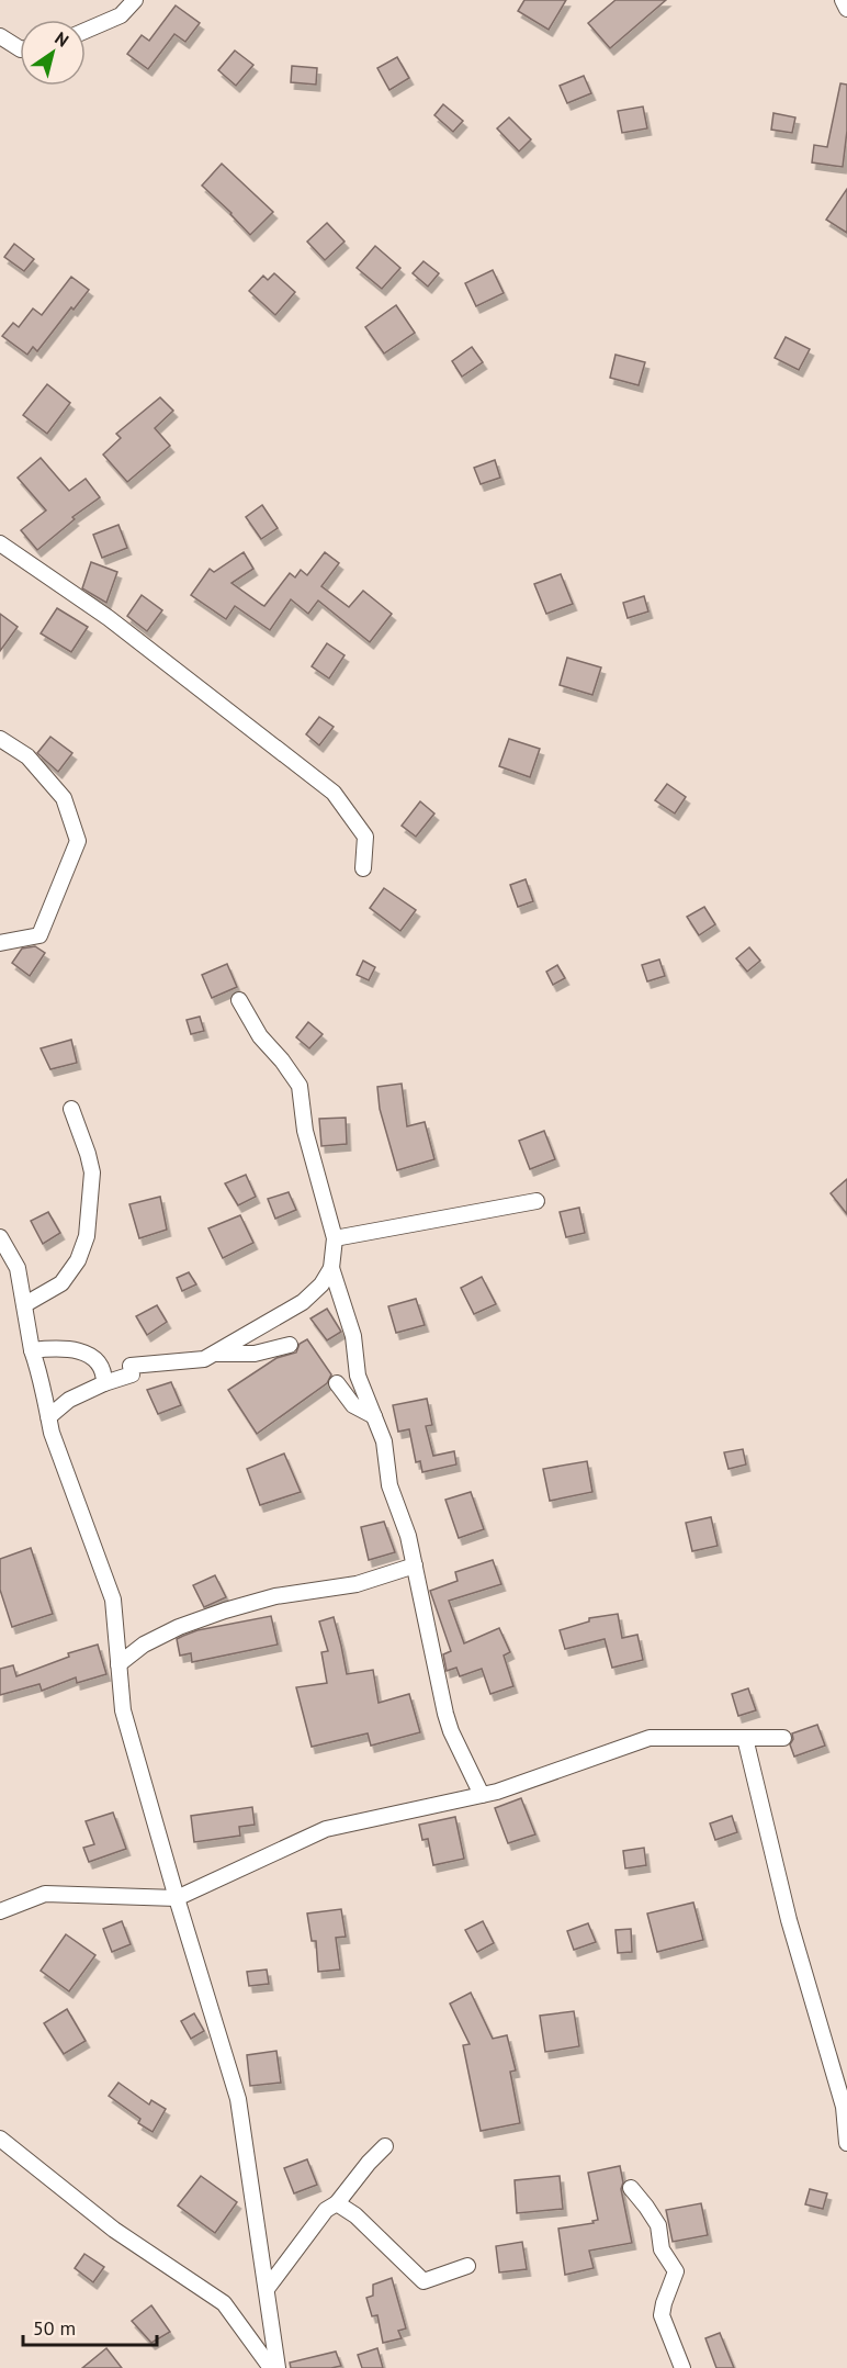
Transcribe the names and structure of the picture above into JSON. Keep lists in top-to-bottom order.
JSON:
{
  "scale_bar": "50 m",
  "north": "top right"
}
